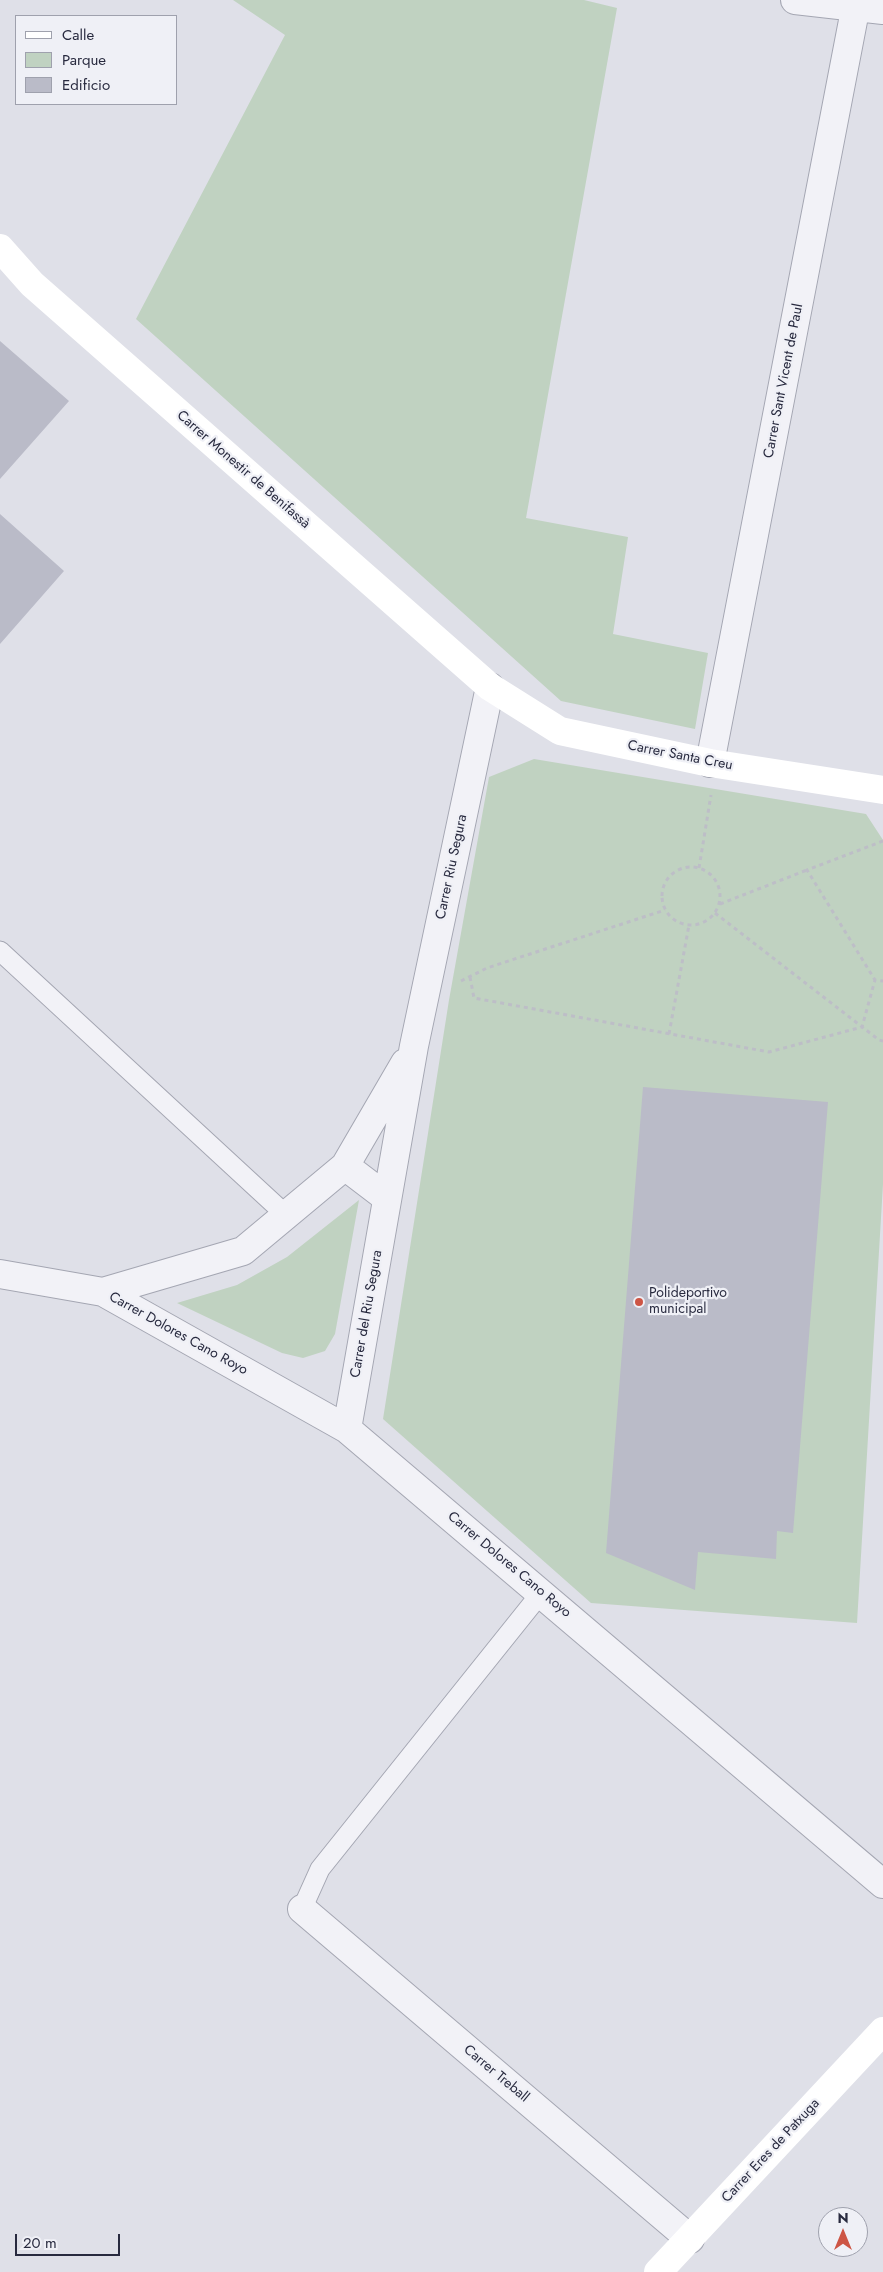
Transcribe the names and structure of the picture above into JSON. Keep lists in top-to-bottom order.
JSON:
{
  "streets": {
    "street": [
      "Carrer Sant Vicent de Paul",
      "Carrer Monestir de Benifassà",
      "Carrer Santa Creu",
      "Carrer Riu Segura",
      "Carrer del Riu Segura",
      "Carrer Dolores Cano Royo",
      "Carrer Treball",
      "Carrer Eres de Patxuga"
    ]
  },
  "crossings": [
    ["Carrer Sant Vicent de Paul", "Carrer Santa Creu"],
    ["Carrer Monestir de Benifassà", "Carrer Santa Creu"],
    ["Carrer Monestir de Benifassà", "Carrer Riu Segura"],
    ["Carrer Santa Creu", "Carrer Riu Segura"],
    ["Carrer Riu Segura", "Carrer del Riu Segura"],
    ["Carrer del Riu Segura", "Carrer Dolores Cano Royo"],
    ["Carrer Treball", "Carrer Eres de Patxuga"]
  ],
  "places": ["Polideportivo municipal"],
  "legend": ["Calle", "Parque", "Edificio"],
  "scale_bar": "20 m",
  "north": "top"
}
